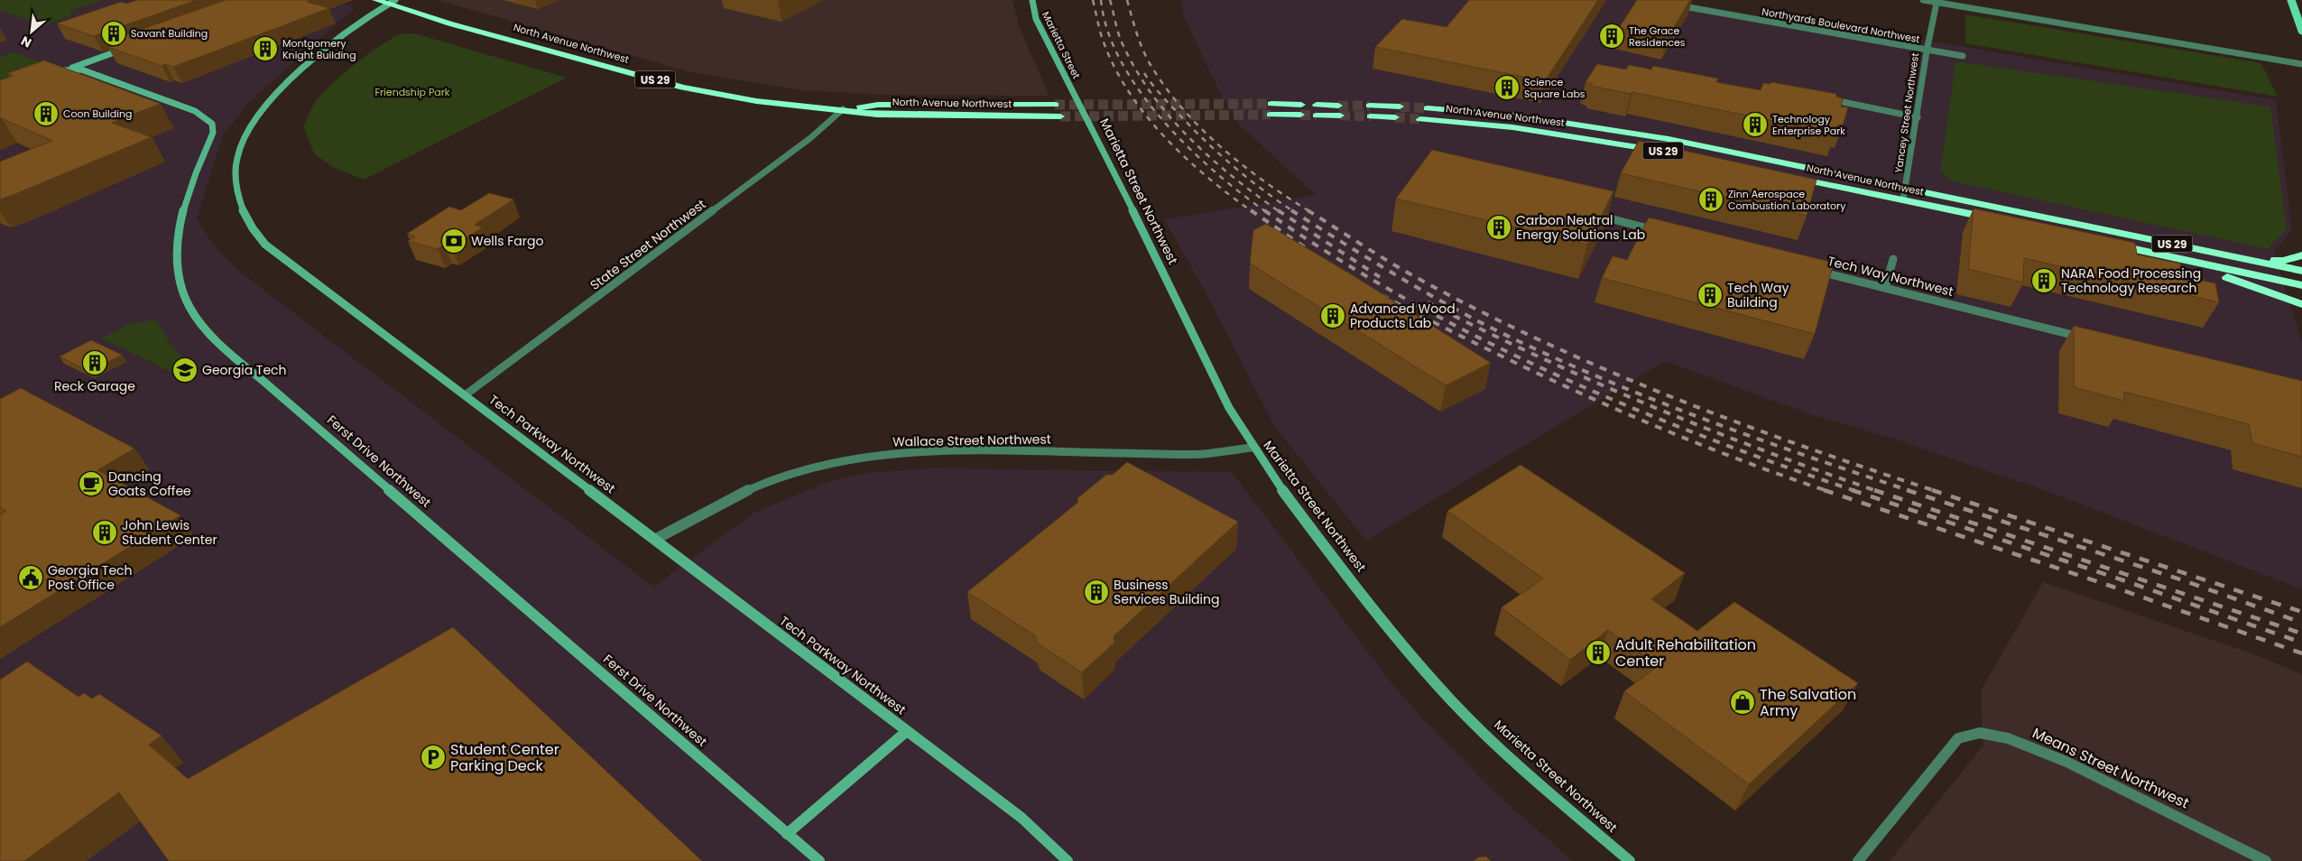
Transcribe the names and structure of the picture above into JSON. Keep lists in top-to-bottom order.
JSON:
{
  "streets": {
    "highway": ["North Avenue Northwest", "US 29"],
    "street": [
      "Northyards Boulevard Northwest",
      "Marietta Street",
      "Yancey Street Northwest",
      "Marietta Street Northwest",
      "State Street Northwest",
      "Tech Way Northwest",
      "Wallace Street Northwest",
      "Tech Parkway Northwest",
      "Ferst Drive Northwest",
      "Means Street Northwest"
    ]
  },
  "crossings": [
    ["Northyards Boulevard Northwest", "Yancey Street Northwest"],
    ["North Avenue Northwest", "US 29"],
    ["North Avenue Northwest", "Yancey Street Northwest"],
    ["North Avenue Northwest", "State Street Northwest"],
    ["North Avenue Northwest", "Tech Parkway Northwest"],
    ["Marietta Street", "Marietta Street Northwest"],
    ["Marietta Street Northwest", "Wallace Street Northwest"],
    ["State Street Northwest", "Tech Parkway Northwest"],
    ["Wallace Street Northwest", "Tech Parkway Northwest"]
  ],
  "parks": ["Friendship Park"],
  "places": {
    "building": [
      "Savant Building",
      "The Grace Residences",
      "Montgomery Knight Building",
      "Science Square Labs",
      "Coon Building",
      "Technology Enterprise Park",
      "Zinn Aerospace Combustion Laboratory",
      "Carbon Neutral Energy Solutions Lab",
      "NARA Food Processing Technology Research",
      "Tech Way Building",
      "Advanced Wood Products Lab",
      "Reck Garage",
      "John Lewis Student Center",
      "Business Services Building",
      "Adult Rehabilitation Center"
    ],
    "bank": ["Wells Fargo"],
    "school or university": ["Georgia Tech"],
    "cafe": ["Dancing Goats Coffee"],
    "public building": ["Georgia Tech Post Office"],
    "shop": ["The Salvation Army"],
    "parking": ["Student Center Parking Deck"]
  },
  "north": "bottom left"
}
